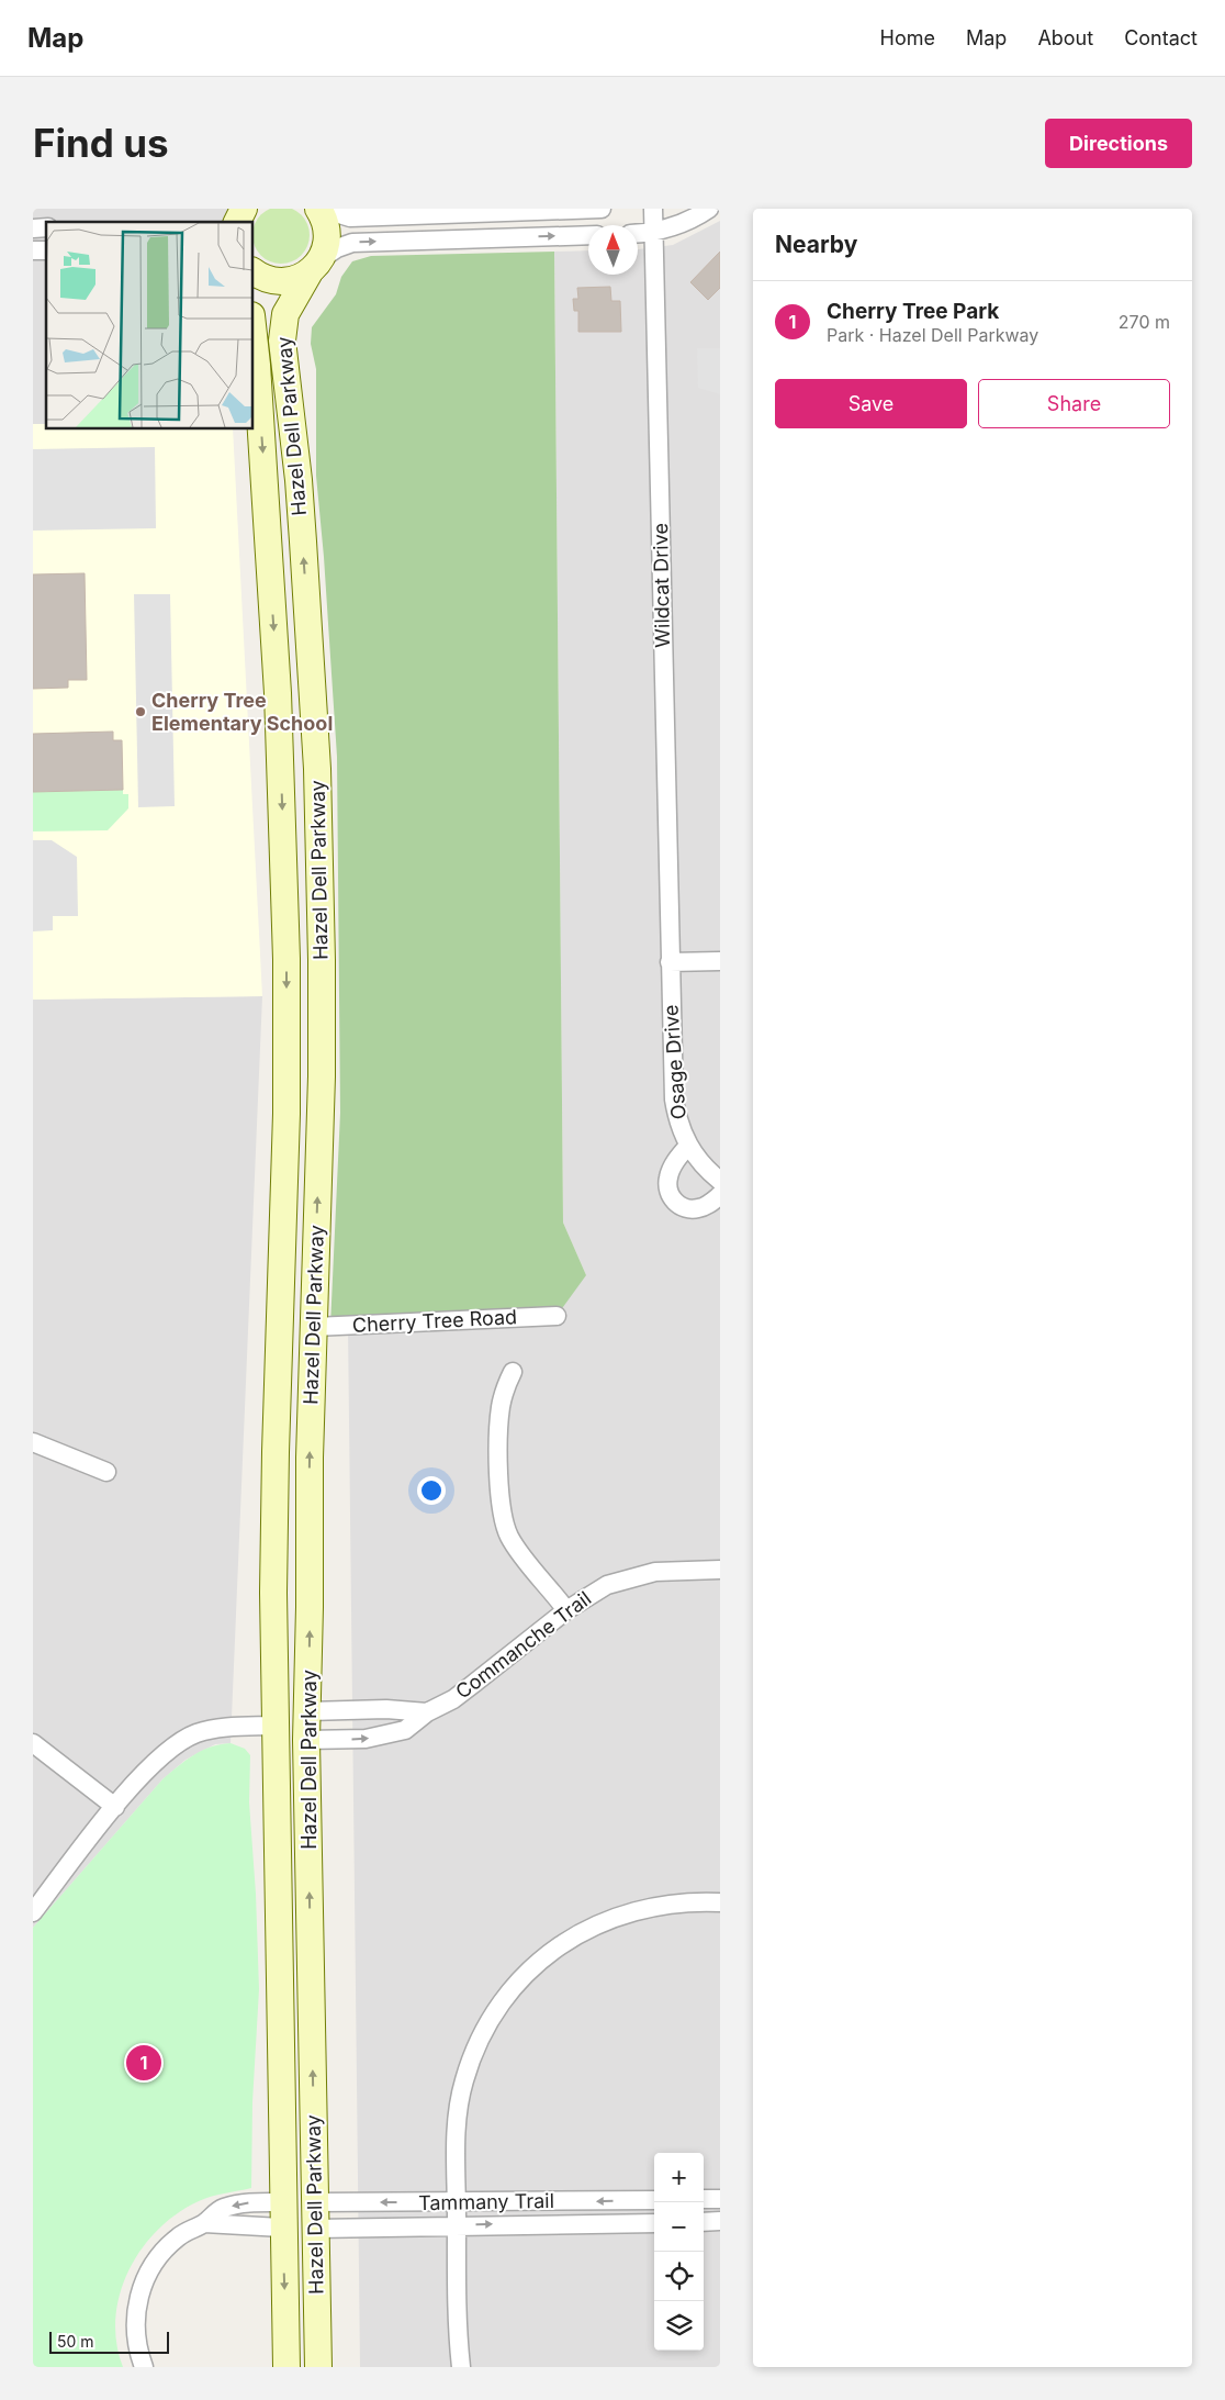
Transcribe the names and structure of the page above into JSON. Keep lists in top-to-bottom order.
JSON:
{
  "streets": {
    "main road": ["Hazel Dell Parkway"],
    "street": [
      "Wildcat Drive",
      "Osage Drive",
      "Cherry Tree Road",
      "Commanche Trail",
      "Tammany Trail"
    ]
  },
  "crossings": [
    ["Hazel Dell Parkway", "Cherry Tree Road"],
    ["Hazel Dell Parkway", "Commanche Trail"],
    ["Hazel Dell Parkway", "Tammany Trail"],
    ["Wildcat Drive", "Osage Drive"]
  ],
  "places": ["Cherry Tree Elementary School"],
  "scale_bar": "50 m",
  "north": "top",
  "page": {
    "header": "Map",
    "nav": [
      "Home",
      "Map",
      "About",
      "Contact"
    ],
    "buttons": [
      "Directions",
      ["Save", "Share"]
    ],
    "title": "Find us",
    "heading": "Nearby",
    "list": [
      {
        "mark": "1",
        "name": "Cherry Tree Park",
        "note": "Park · Hazel Dell Parkway",
        "value": "270 m"
      }
    ],
    "pins": "1",
    "map_buttons": ["+", "−"],
    "scale": "50 m"
  }
}
